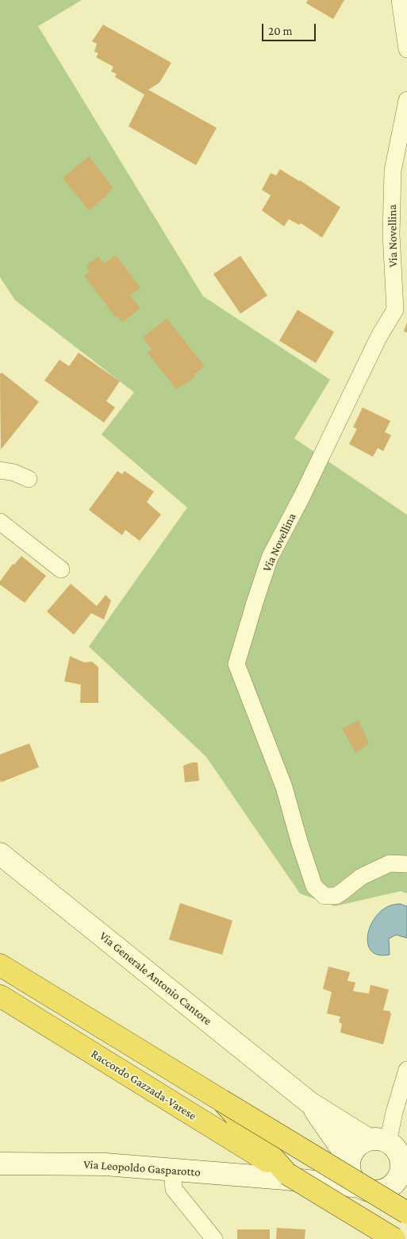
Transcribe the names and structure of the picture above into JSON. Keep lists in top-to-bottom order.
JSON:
{
  "streets": {
    "highway": ["Raccordo Gazzada-Varese"],
    "main road": ["Via Generale Antonio Cantore", "Via Leopoldo Gasparotto"],
    "street": ["Via Novellina"]
  },
  "crossings": [
    ["Via Generale Antonio Cantore", "Via Leopoldo Gasparotto"],
    ["Raccordo Gazzada-Varese", "Via Leopoldo Gasparotto"]
  ],
  "scale_bar": "20 m"
}
